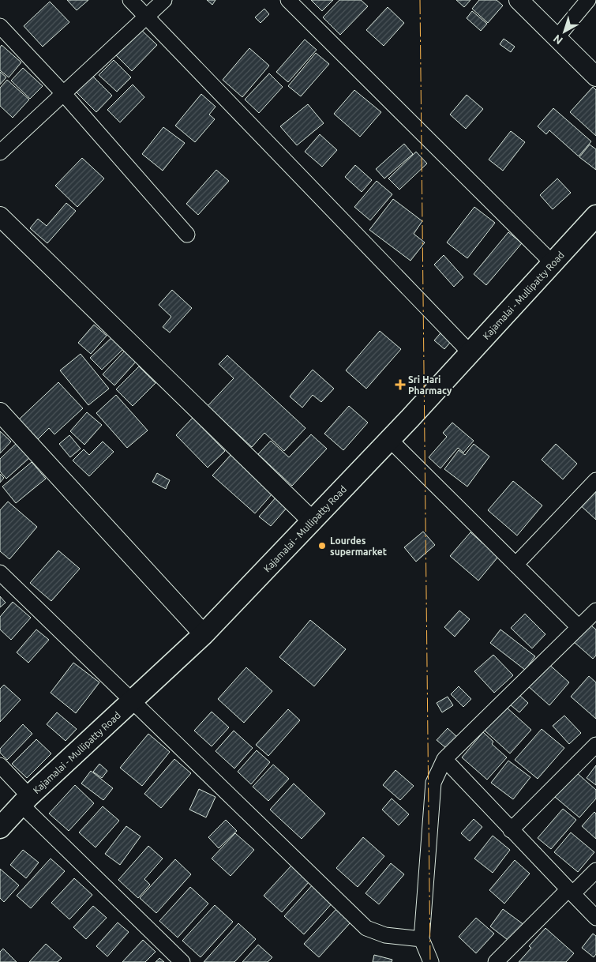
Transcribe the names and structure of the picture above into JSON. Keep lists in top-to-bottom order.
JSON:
{
  "streets": {
    "main road": ["Kajamalai - Mullipatty Road"]
  },
  "places": {
    "health": ["Sri Hari Pharmacy"],
    "other": ["Lourdes supermarket"]
  },
  "north": "bottom left"
}
